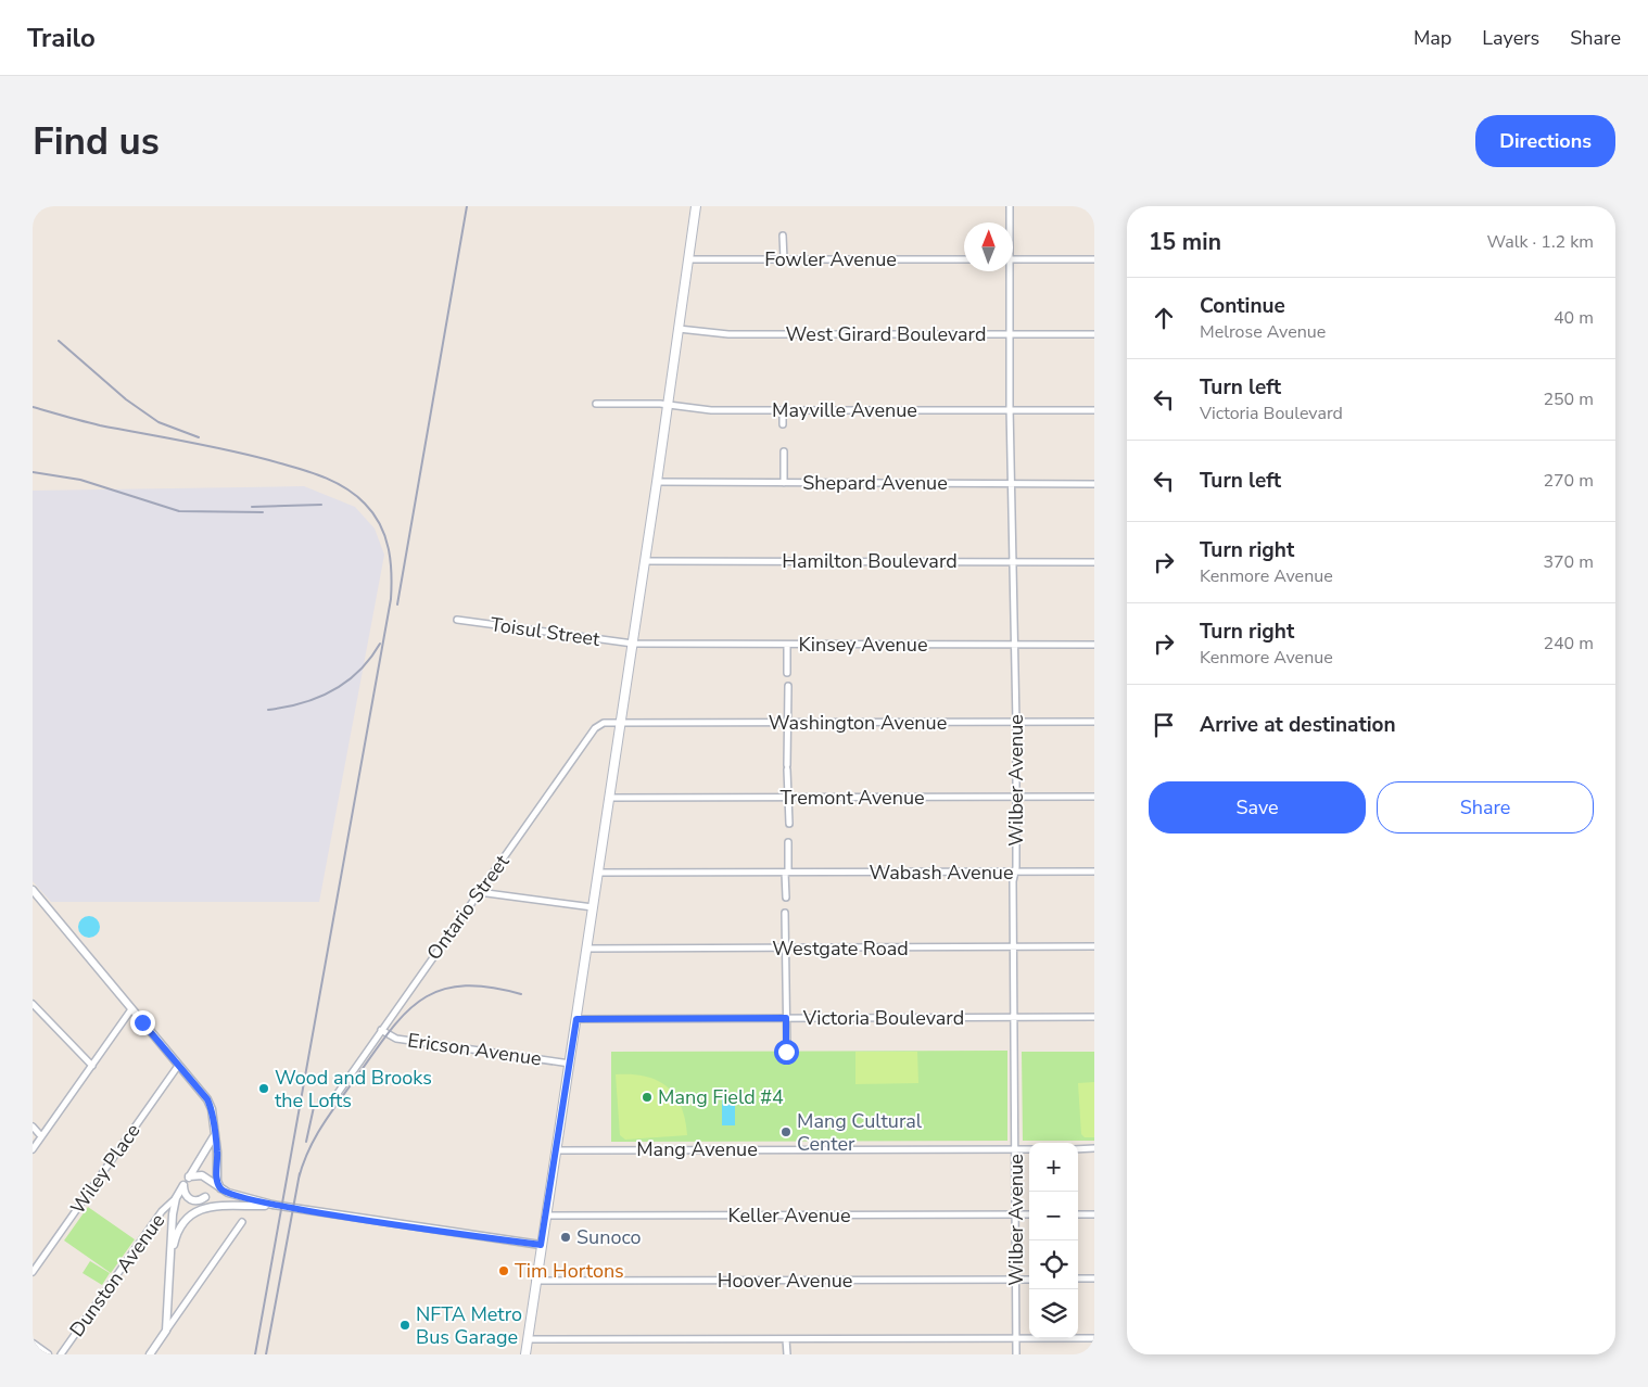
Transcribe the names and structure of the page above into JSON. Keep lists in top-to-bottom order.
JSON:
{
  "streets": {
    "street": [
      "Fowler Avenue",
      "West Girard Boulevard",
      "Mayville Avenue",
      "Shepard Avenue",
      "Hamilton Boulevard",
      "Toisul Street",
      "Kinsey Avenue",
      "Washington Avenue",
      "Wilber Avenue",
      "Tremont Avenue",
      "Wabash Avenue",
      "Ontario Street",
      "Westgate Road",
      "Victoria Boulevard",
      "Ericson Avenue",
      "Mang Avenue",
      "Wiley Place",
      "Keller Avenue",
      "Dunston Avenue",
      "Hoover Avenue"
    ]
  },
  "crossings": [
    ["West Girard Boulevard", "Wilber Avenue"],
    ["Mayville Avenue", "Wilber Avenue"],
    ["Shepard Avenue", "Wilber Avenue"],
    ["Hamilton Boulevard", "Wilber Avenue"],
    ["Toisul Street", "Kinsey Avenue"],
    ["Kinsey Avenue", "Wilber Avenue"],
    ["Washington Avenue", "Wilber Avenue"],
    ["Washington Avenue", "Ontario Street"],
    ["Wilber Avenue", "Tremont Avenue"],
    ["Wilber Avenue", "Wabash Avenue"],
    ["Wilber Avenue", "Westgate Road"],
    ["Wilber Avenue", "Victoria Boulevard"],
    ["Wilber Avenue", "Mang Avenue"],
    ["Wilber Avenue", "Keller Avenue"],
    ["Wilber Avenue", "Hoover Avenue"],
    ["Ontario Street", "Ericson Avenue"]
  ],
  "places": [
    "Wood and Brooks the Lofts",
    "Mang Field #4",
    "Mang Cultural Center",
    "Sunoco",
    "Tim Hortons",
    "NFTA Metro Bus Garage"
  ],
  "north": "top",
  "page": {
    "header": "Trailo",
    "nav": ["Map", "Layers", "Share"],
    "buttons": [
      "Directions",
      ["Save", "Share"]
    ],
    "title": "Find us",
    "heading": ["15 min", "Walk · 1.2 km"],
    "list": [
      ["Continue", "Melrose Avenue", "40 m"],
      ["Turn left", "Victoria Boulevard", "250 m"],
      ["Turn left", "270 m"],
      ["Turn right", "Kenmore Avenue", "370 m"],
      ["Turn right", "Kenmore Avenue", "240 m"],
      "Arrive at destination"
    ],
    "map_buttons": ["+", "−"]
  }
}
